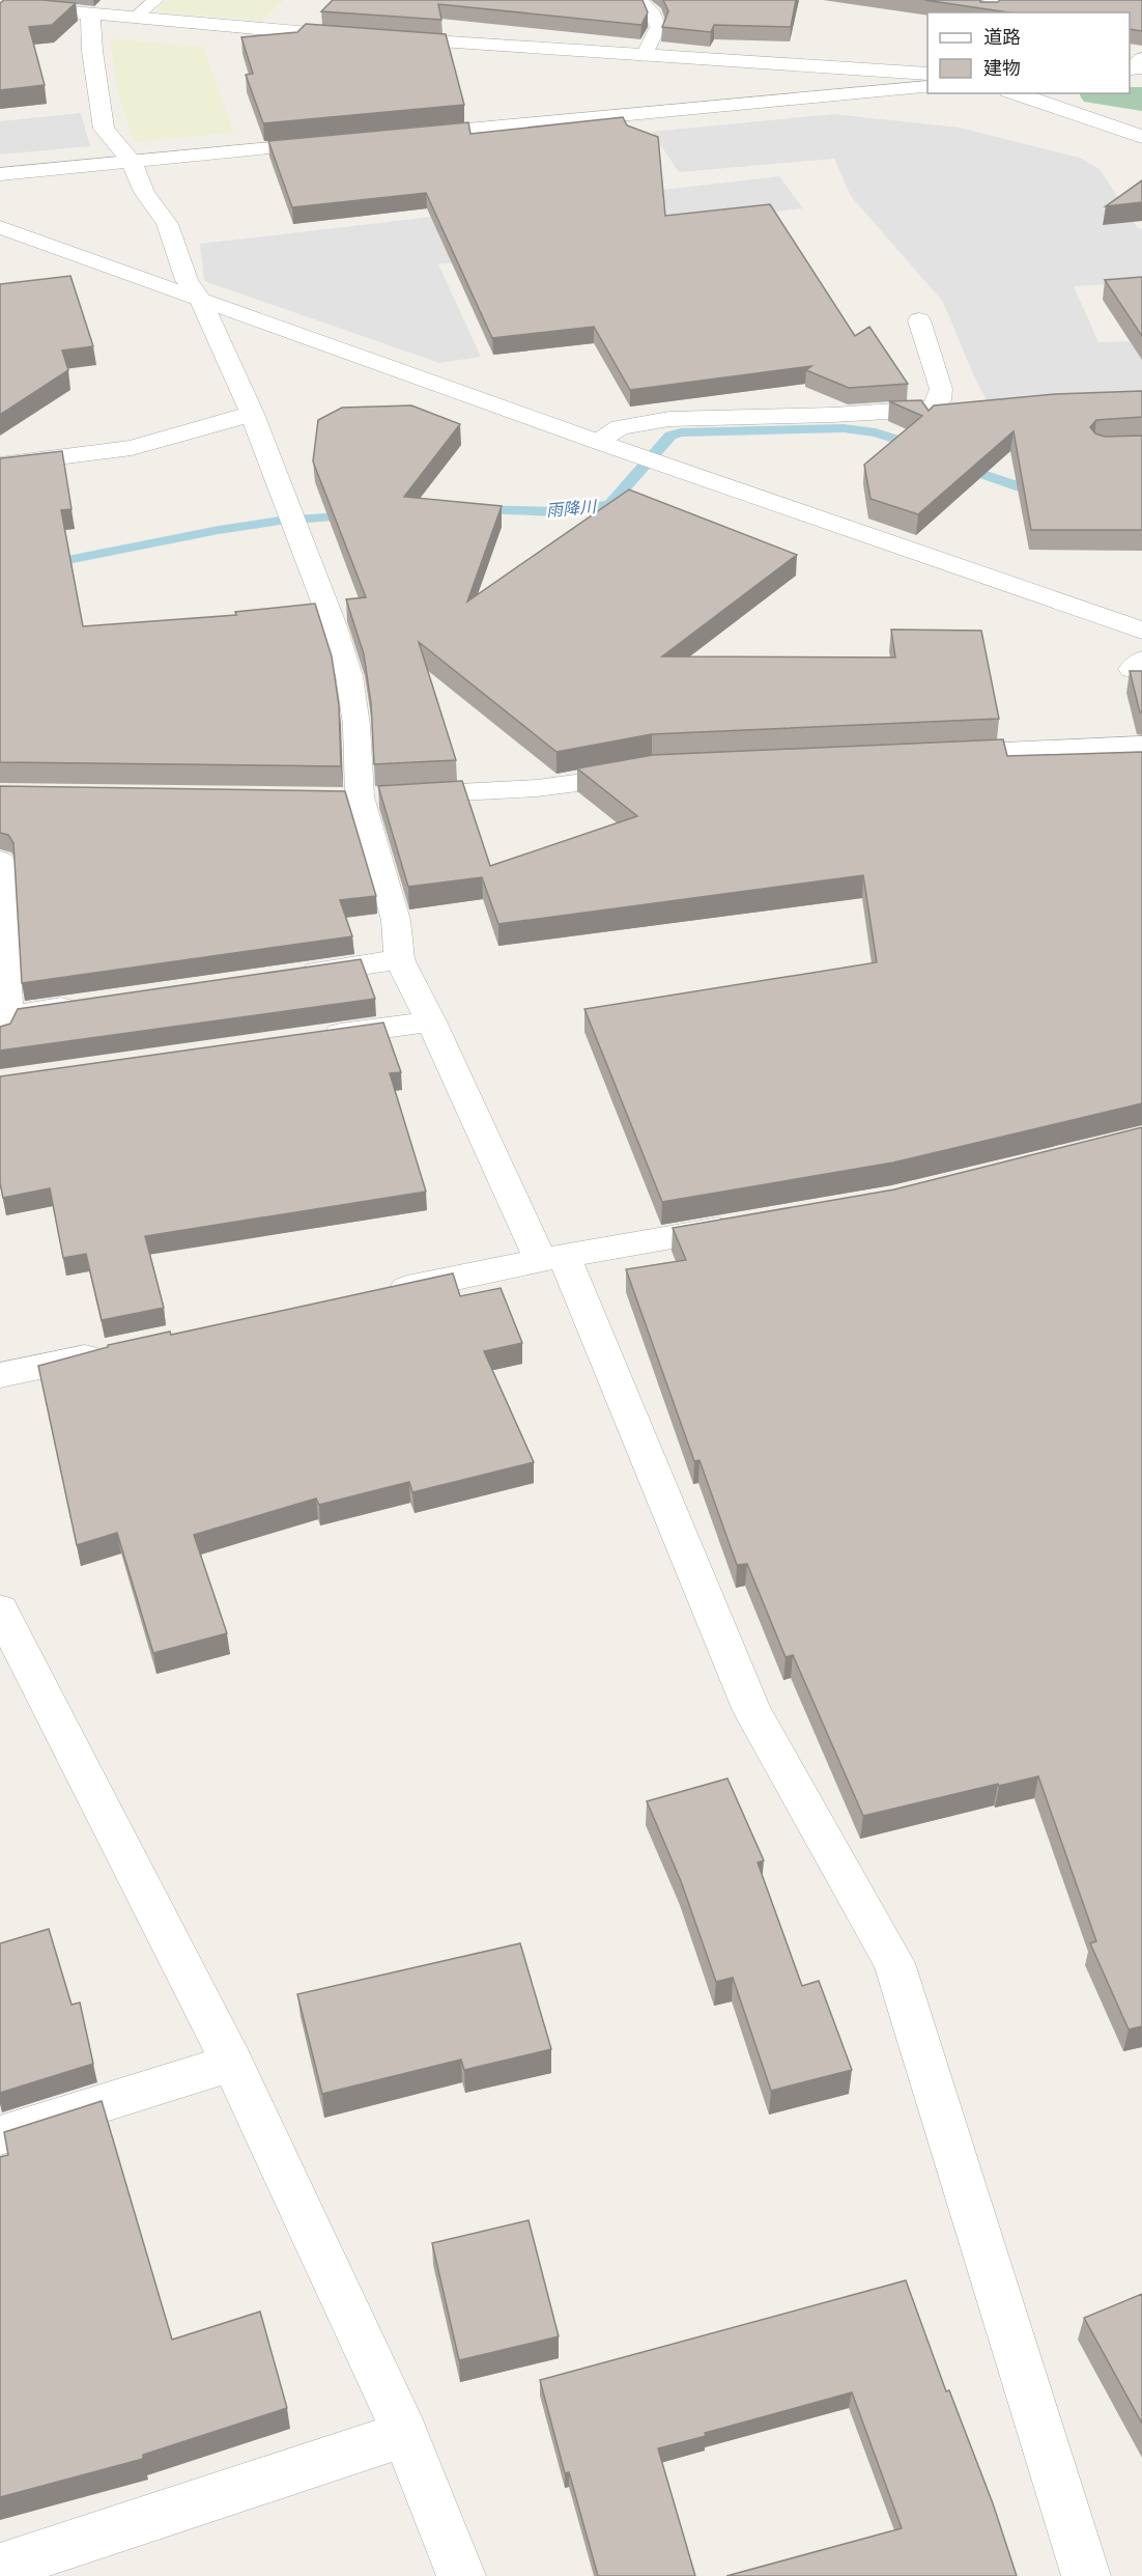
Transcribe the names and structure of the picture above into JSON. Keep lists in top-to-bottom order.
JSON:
{
  "water": ["雨降川"],
  "legend": ["道路", "建物"]
}
